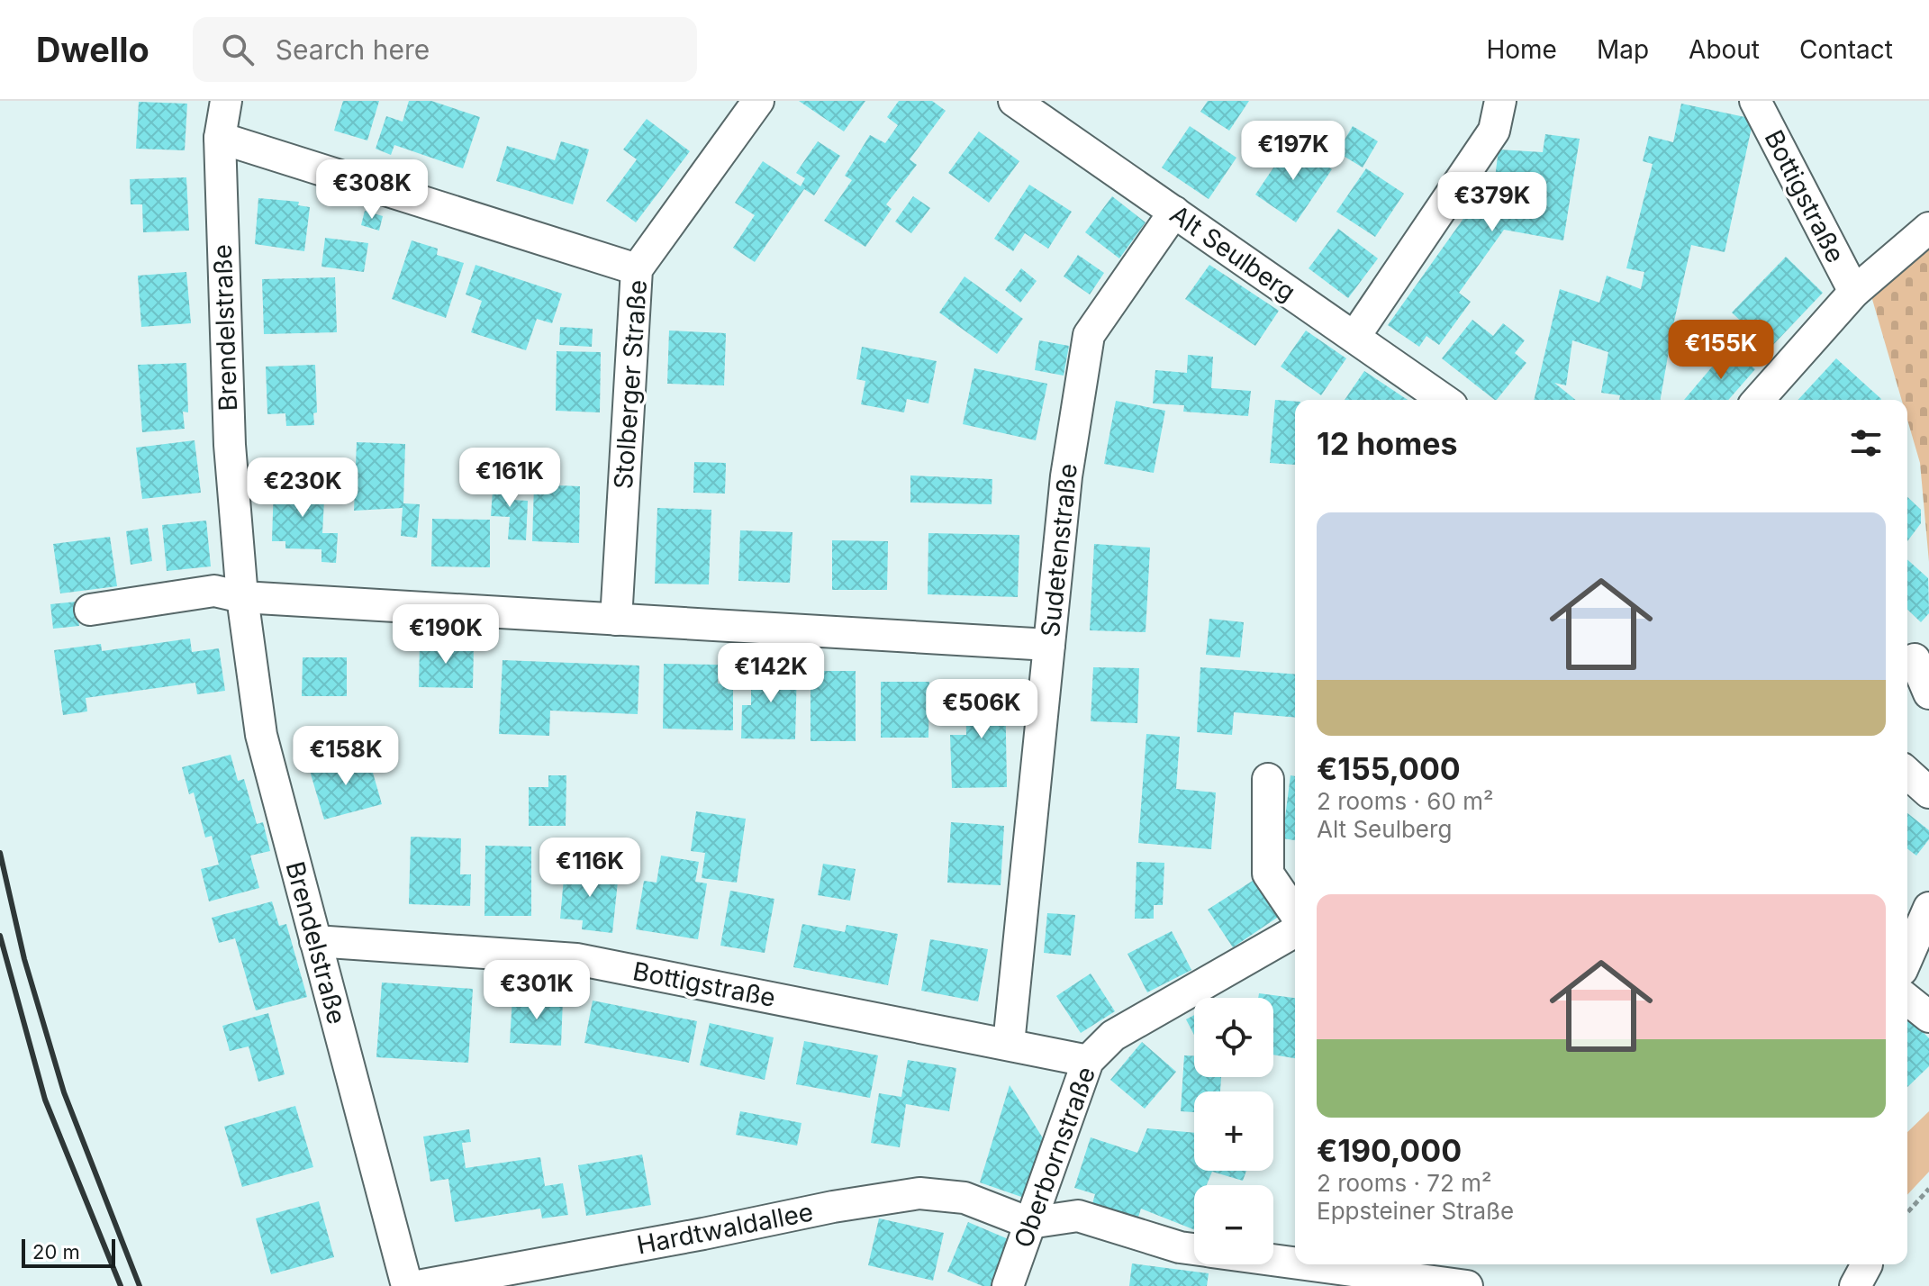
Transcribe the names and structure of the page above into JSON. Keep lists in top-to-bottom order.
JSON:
{
  "streets": {
    "street": [
      "Bottigstraße",
      "Alt Seulberg",
      "Brendelstraße",
      "Stolberger Straße",
      "Sudetenstraße",
      "Oberbornstraße",
      "Hardtwaldallee"
    ]
  },
  "crossings": [
    ["Bottigstraße", "Brendelstraße"],
    ["Bottigstraße", "Sudetenstraße"],
    ["Bottigstraße", "Oberbornstraße"],
    ["Alt Seulberg", "Sudetenstraße"],
    ["Oberbornstraße", "Hardtwaldallee"]
  ],
  "scale_bar": "20 m",
  "page": {
    "header": "Dwello",
    "search": "Search here",
    "nav": [
      "Home",
      "Map",
      "About",
      "Contact"
    ],
    "price": [
      "€197K",
      "€308K",
      "€379K",
      "€155K",
      "€161K",
      "€230K",
      "€190K",
      "€142K",
      "€506K",
      "€158K",
      "€116K",
      "€301K"
    ],
    "heading": "12 homes",
    "list": [
      {
        "name": "€155,000",
        "note": "2 rooms · 60 m² · Alt Seulberg"
      },
      {
        "name": "€190,000",
        "note": "2 rooms · 72 m² · Eppsteiner Straße"
      }
    ],
    "map_buttons": ["+", "−"],
    "scale": "20 m"
  }
}
